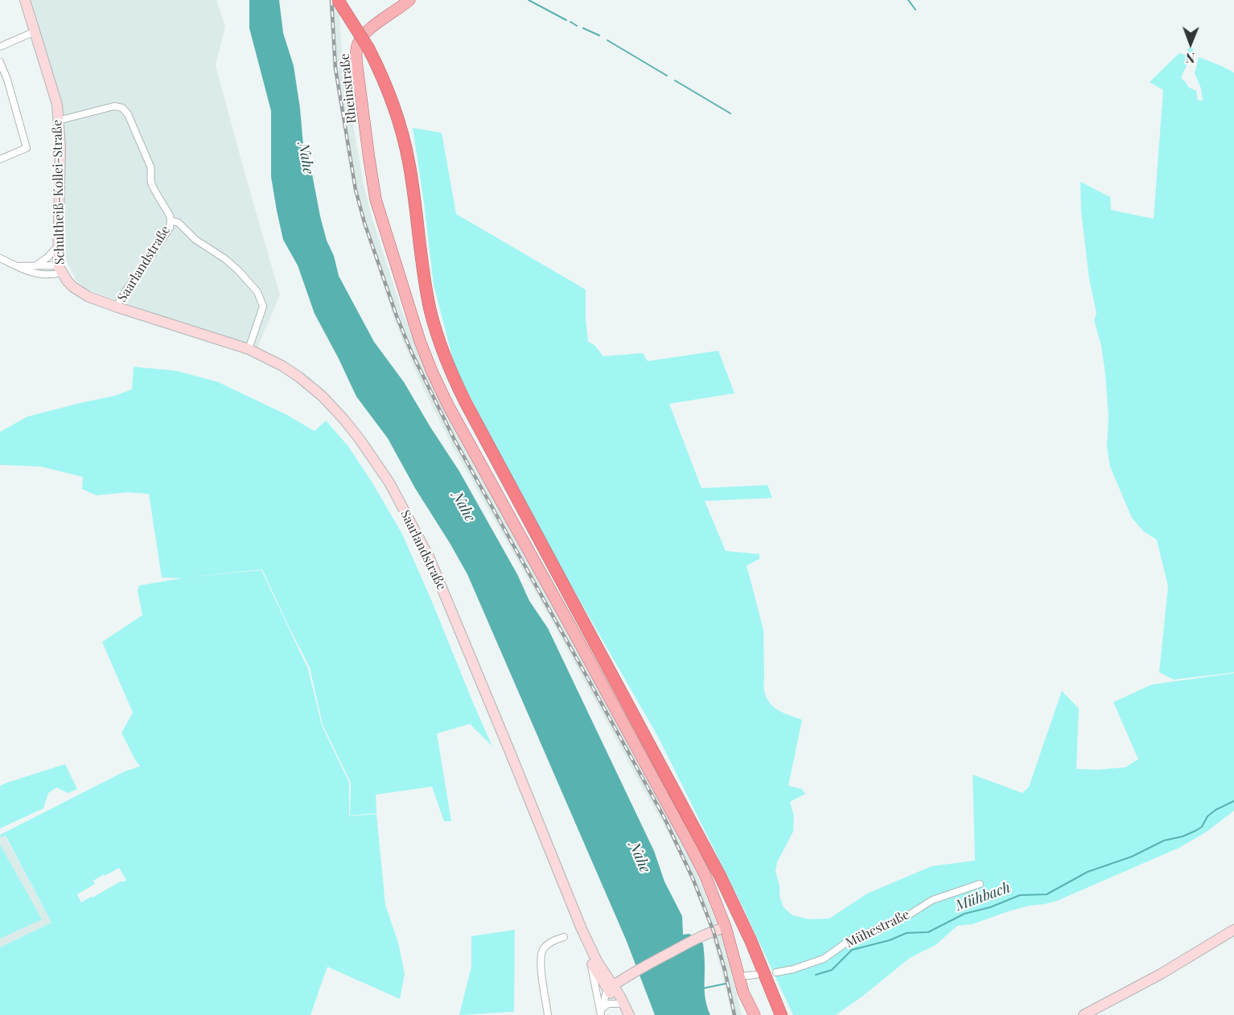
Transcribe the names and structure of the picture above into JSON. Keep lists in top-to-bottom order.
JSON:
{
  "streets": {
    "main road": ["Rheinstraße", "Schultheiß-Kollei-Straße", "Saarlandstraße"],
    "street": ["Mühestraße"]
  },
  "crossings": [
    ["Schultheiß-Kollei-Straße", "Saarlandstraße"]
  ],
  "water": ["Nahe", "Mühbach"],
  "north": "bottom"
}
